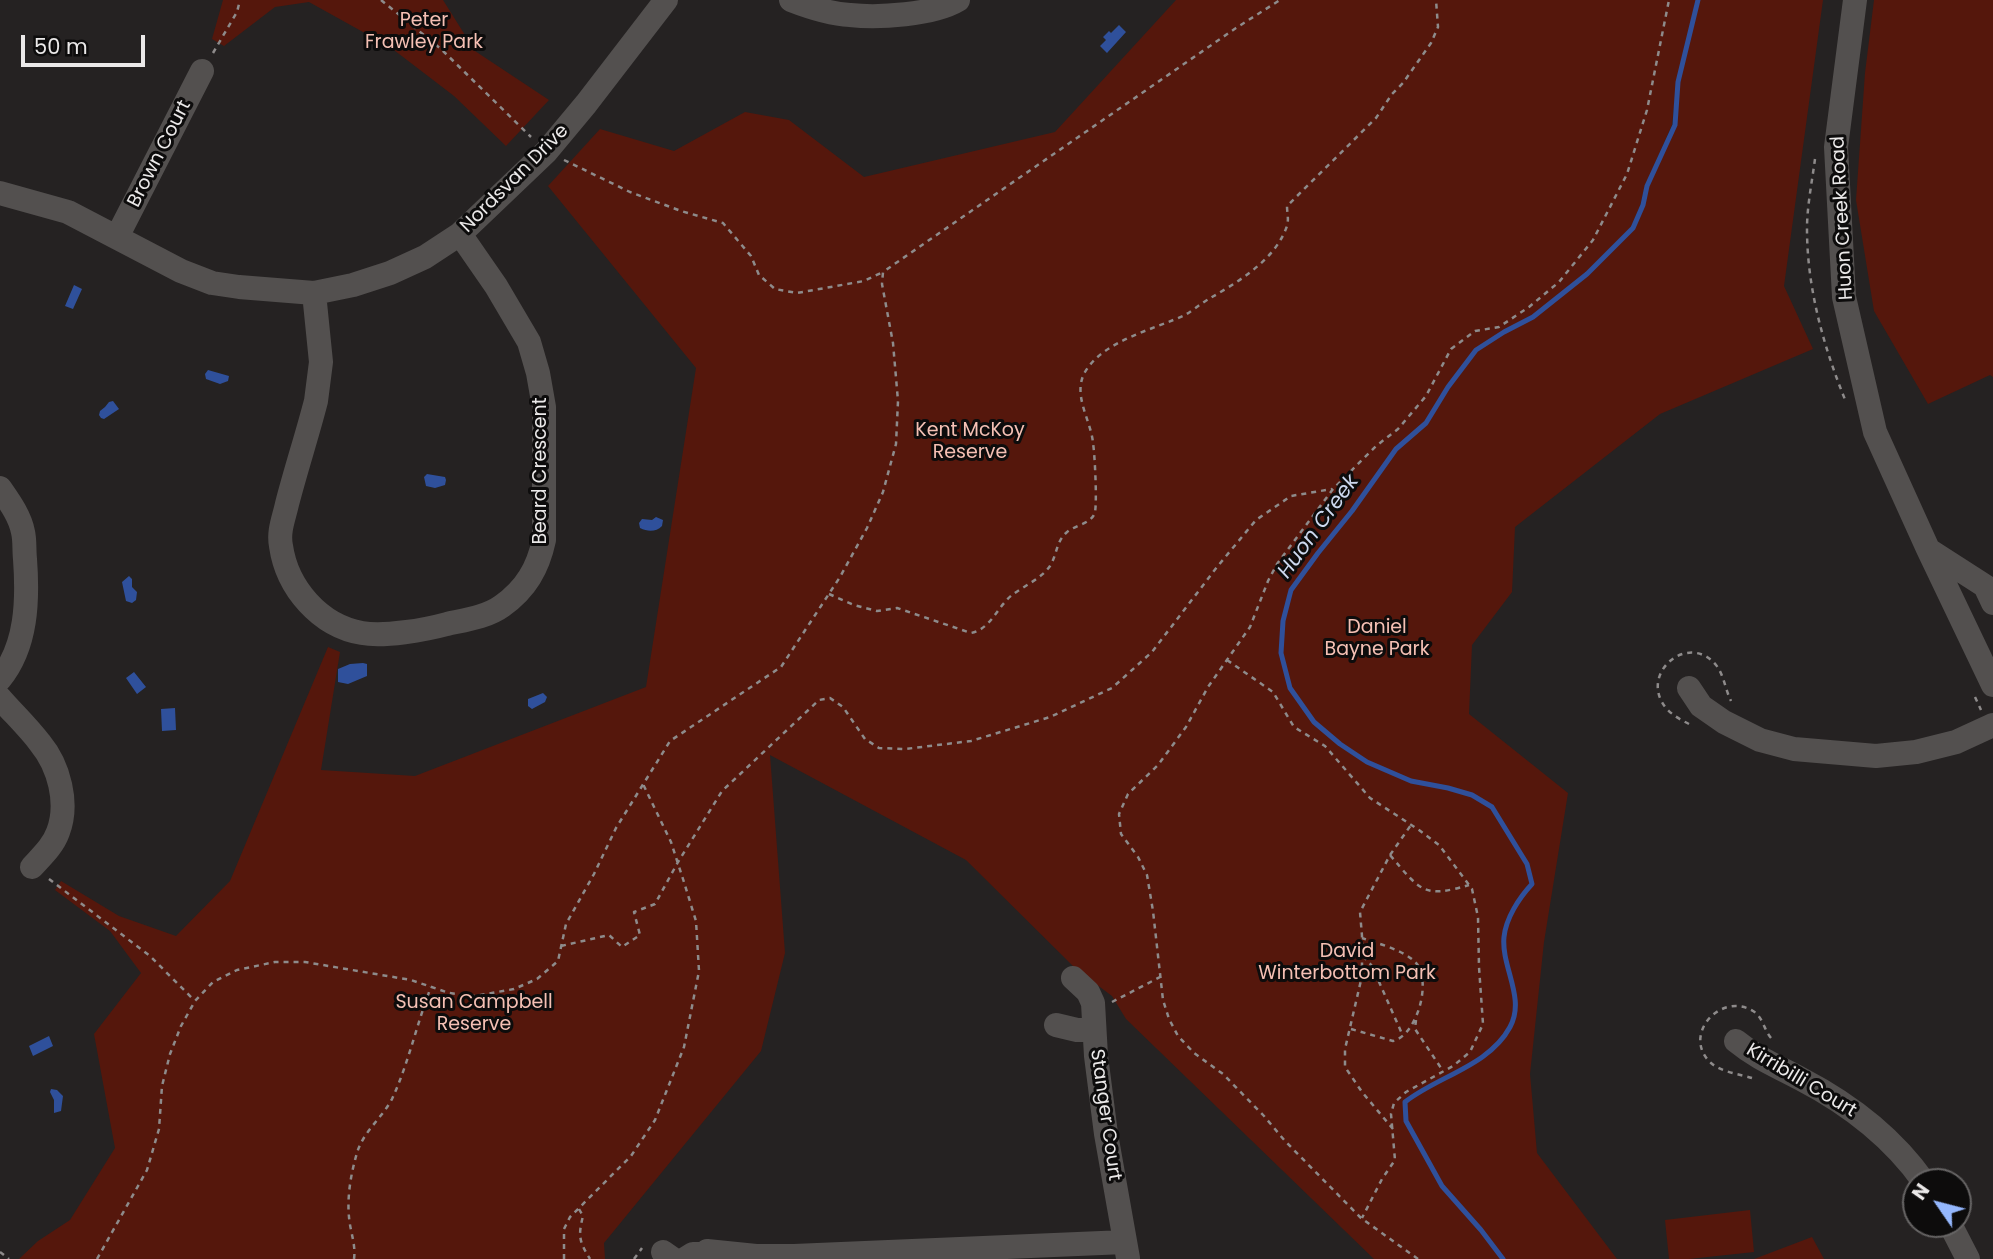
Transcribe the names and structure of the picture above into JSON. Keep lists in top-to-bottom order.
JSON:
{
  "streets": {
    "street": [
      "Brown Court",
      "Nordsvan Drive",
      "Huon Creek Road",
      "Beard Crescent",
      "Kirribilli Court",
      "Stanger Court"
    ]
  },
  "crossings": [
    ["Brown Court", "Nordsvan Drive"],
    ["Nordsvan Drive", "Beard Crescent"]
  ],
  "water": ["Huon Creek"],
  "parks": [
    "Peter Frawley Park",
    "Kent McKoy Reserve",
    "Daniel Bayne Park",
    "David Winterbottom Park",
    "Susan Campbell Reserve"
  ],
  "scale_bar": "50 m",
  "north": "top left"
}
